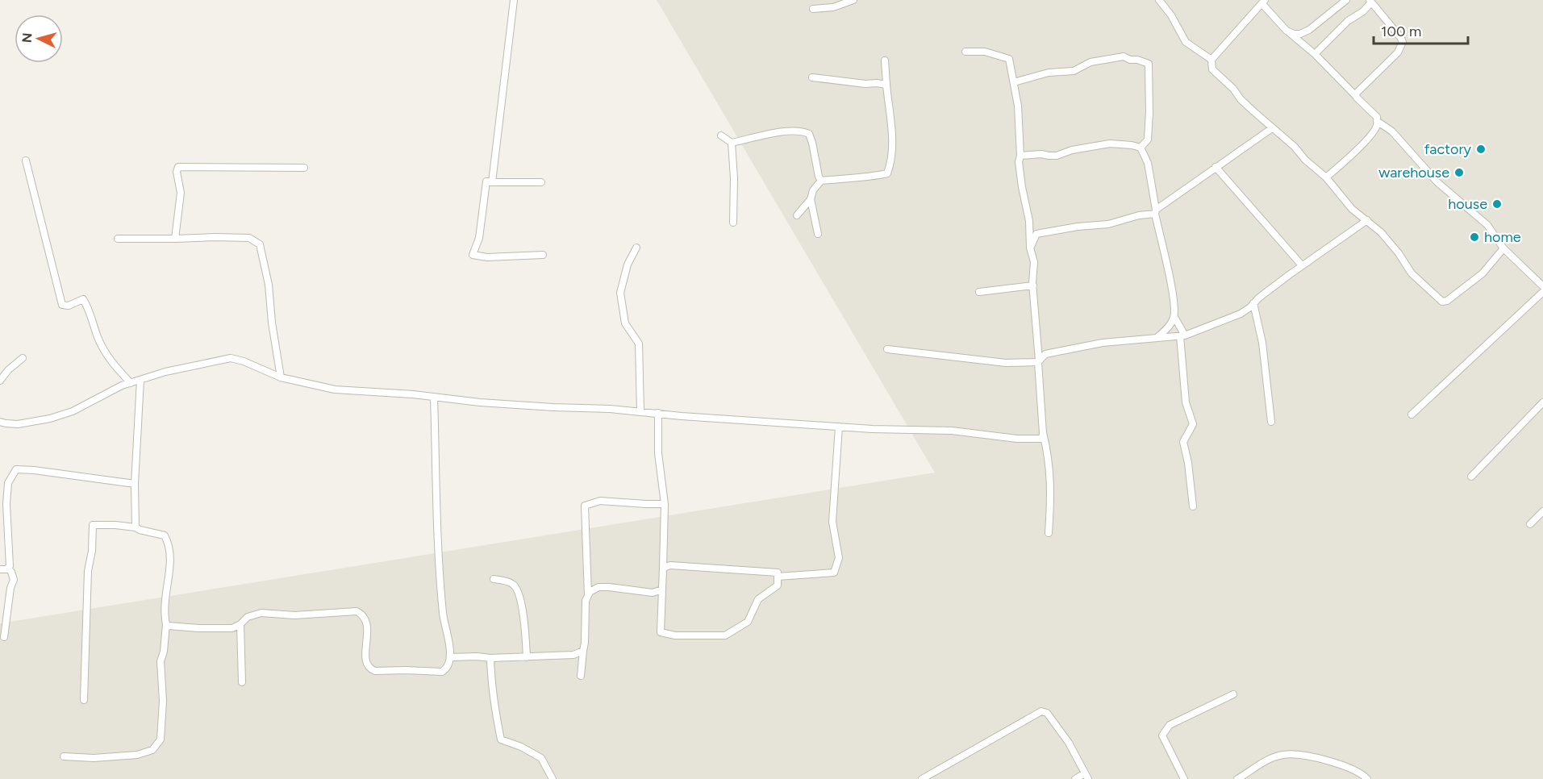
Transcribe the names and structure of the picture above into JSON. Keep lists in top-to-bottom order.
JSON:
{
  "places": [
    "factory",
    "warehouse",
    "house",
    "home"
  ],
  "scale_bar": "100 m",
  "north": "left"
}
